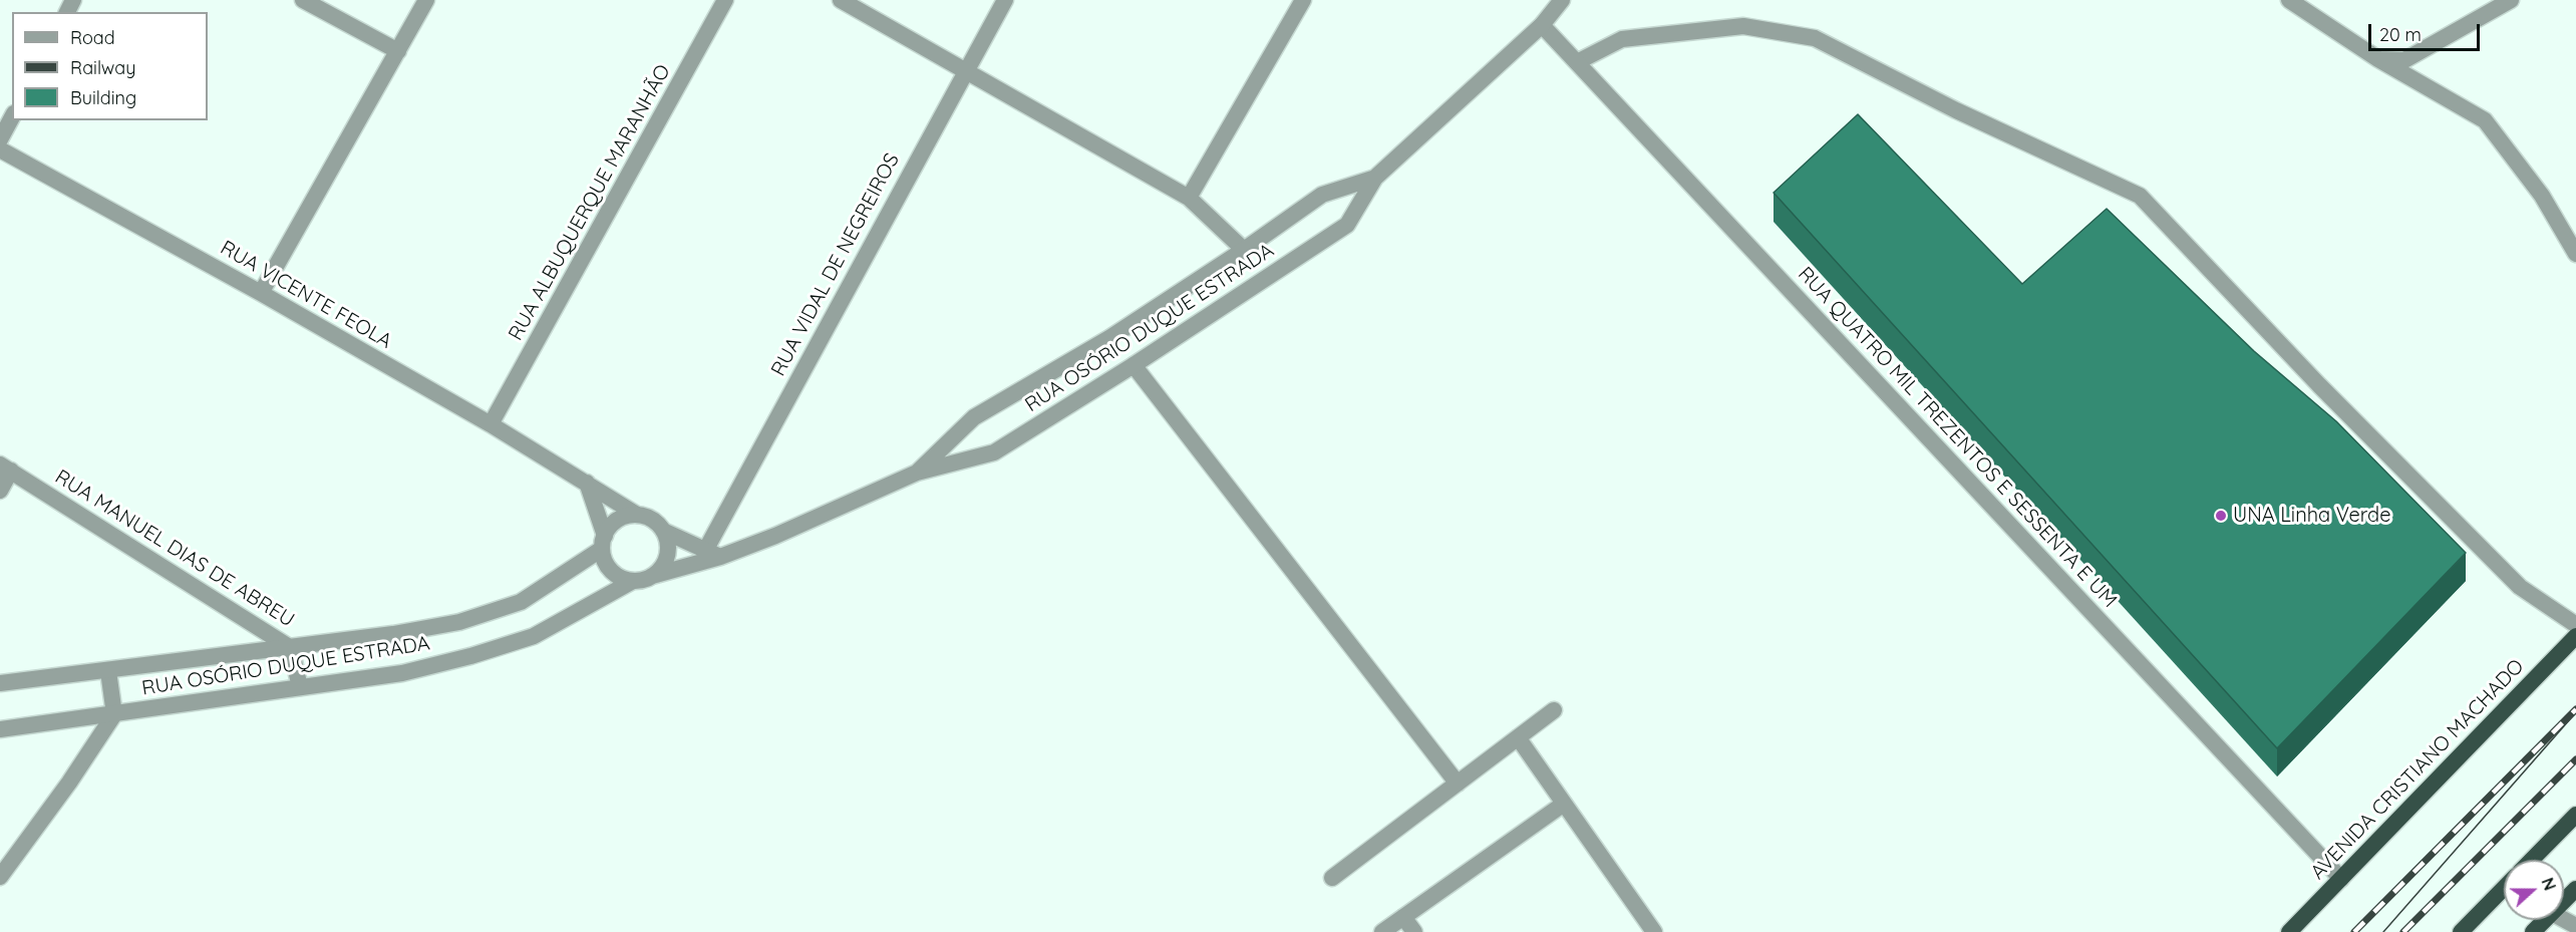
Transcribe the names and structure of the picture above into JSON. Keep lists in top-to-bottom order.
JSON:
{
  "streets": {
    "highway": ["AVENIDA CRISTIANO MACHADO"],
    "street": [
      "RUA ALBUQUERQUE MARANHÃO",
      "RUA VIDAL DE NEGREIROS",
      "RUA VICENTE FEOLA",
      "RUA OSÓRIO DUQUE ESTRADA",
      "RUA QUATRO MIL TREZENTOS E SESSENTA E UM",
      "RUA MANUEL DIAS DE ABREU"
    ]
  },
  "crossings": [
    ["RUA ALBUQUERQUE MARANHÃO", "RUA VICENTE FEOLA"],
    ["RUA VIDAL DE NEGREIROS", "RUA OSÓRIO DUQUE ESTRADA"],
    ["RUA VICENTE FEOLA", "RUA OSÓRIO DUQUE ESTRADA"],
    ["RUA OSÓRIO DUQUE ESTRADA", "RUA QUATRO MIL TREZENTOS E SESSENTA E UM"],
    ["RUA OSÓRIO DUQUE ESTRADA", "RUA MANUEL DIAS DE ABREU"],
    ["RUA QUATRO MIL TREZENTOS E SESSENTA E UM", "AVENIDA CRISTIANO MACHADO"]
  ],
  "places": ["UNA Linha Verde"],
  "legend": ["Road", "Railway", "Building"],
  "scale_bar": "20 m",
  "north": "right"
}
